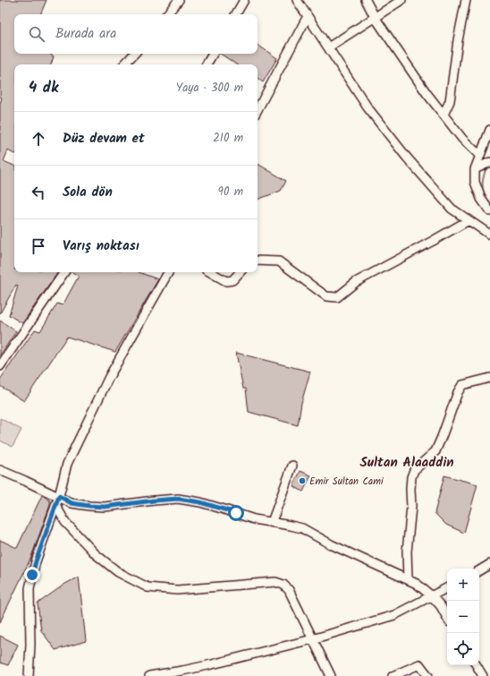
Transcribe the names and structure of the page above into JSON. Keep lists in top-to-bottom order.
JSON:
{
  "districts": ["Sultan Alaaddin"],
  "places": ["Emir Sultan Cami"],
  "page": {
    "search": "Burada ara",
    "heading": ["4 dk", "Yaya · 300 m"],
    "list": [
      ["Düz devam et", "210 m"],
      ["Sola dön", "90 m"],
      "Varış noktası"
    ],
    "map_buttons": ["+", "−"]
  }
}
